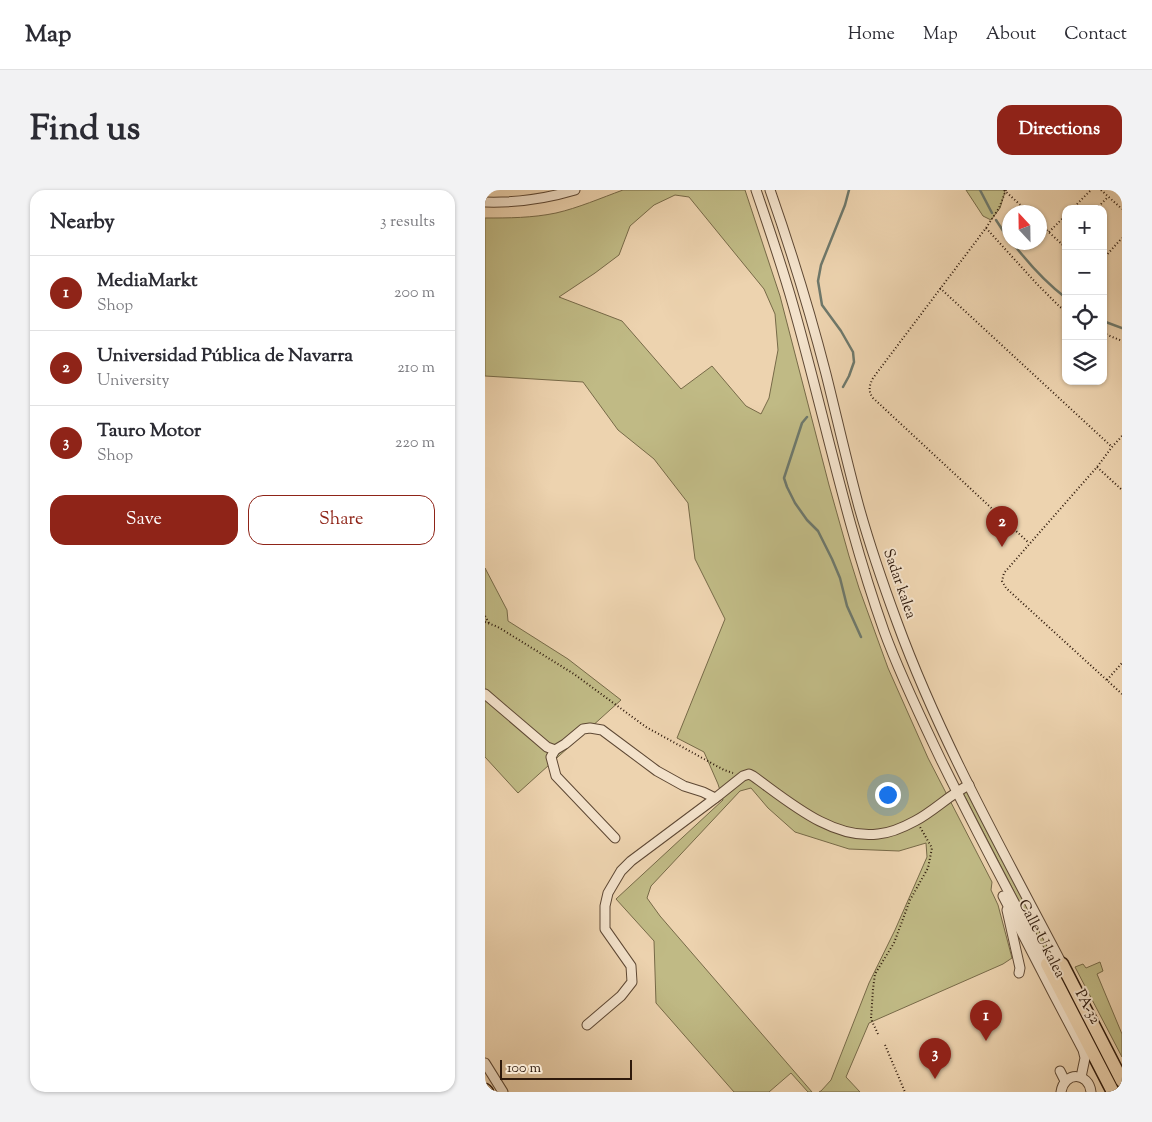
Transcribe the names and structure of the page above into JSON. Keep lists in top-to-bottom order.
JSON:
{
  "streets": {
    "highway": ["PA-32"],
    "street": ["Sadar kalea", "Calle U kalea"]
  },
  "crossings": [
    ["Sadar kalea", "Calle U kalea"],
    ["Sadar kalea", "PA-32"]
  ],
  "scale_bar": "100 m",
  "north": "top",
  "page": {
    "header": "Map",
    "nav": [
      "Home",
      "Map",
      "About",
      "Contact"
    ],
    "title": "Find us",
    "buttons": [
      "Directions",
      ["Save", "Share"]
    ],
    "heading": ["Nearby", "3 results"],
    "map_buttons": ["+", "−"],
    "list": [
      {
        "mark": "1",
        "name": "MediaMarkt",
        "note": "Shop",
        "value": "200 m"
      },
      {
        "mark": "2",
        "name": "Universidad Pública de Navarra",
        "note": "University",
        "value": "210 m"
      },
      {
        "mark": "3",
        "name": "Tauro Motor",
        "note": "Shop",
        "value": "220 m"
      }
    ],
    "pins": ["2", "1", "3"],
    "scale": "100 m"
  }
}
